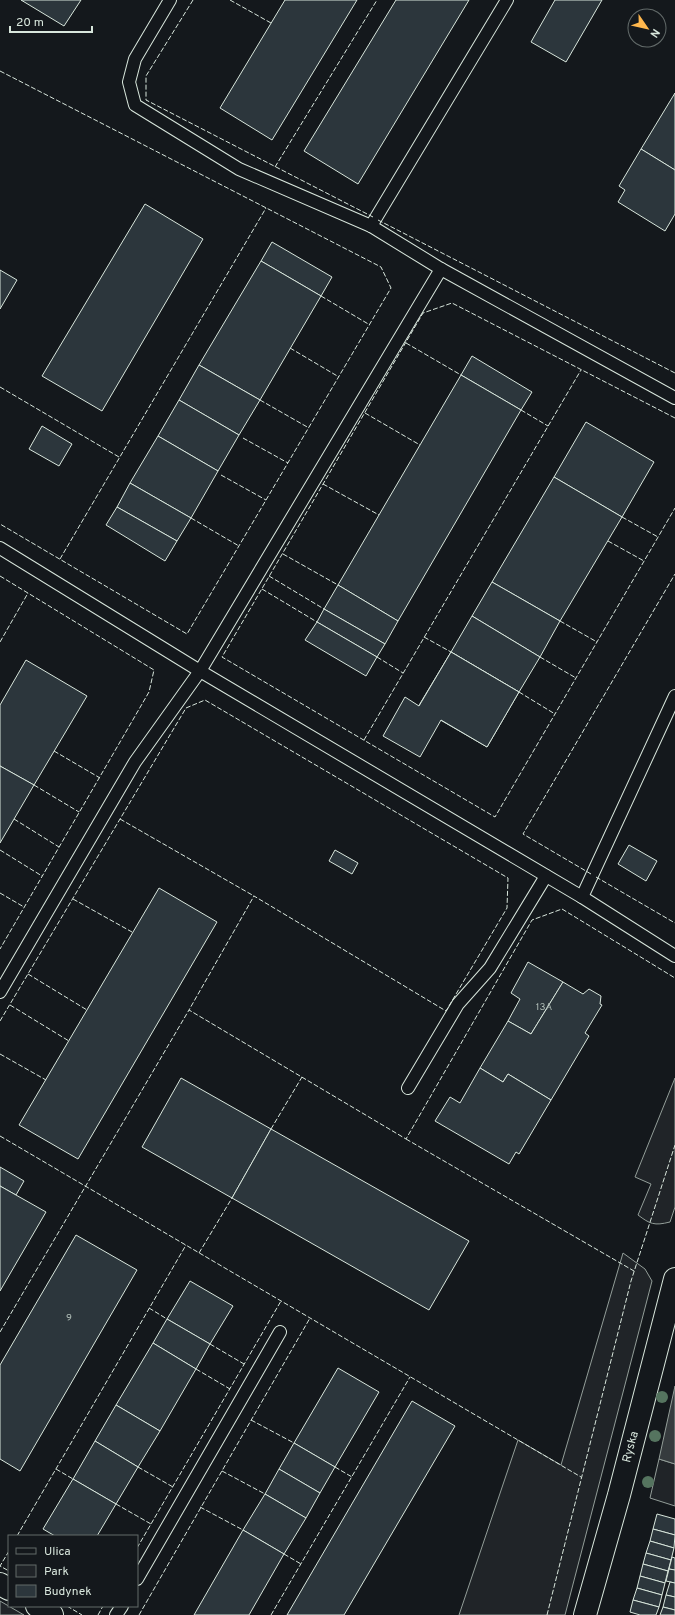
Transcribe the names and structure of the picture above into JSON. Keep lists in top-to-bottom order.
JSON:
{
  "streets": {
    "street": ["Ryska"]
  },
  "house_numbers": ["13A", "9"],
  "legend": ["Ulica", "Park", "Budynek"],
  "scale_bar": "20 m",
  "north": "bottom right"
}
